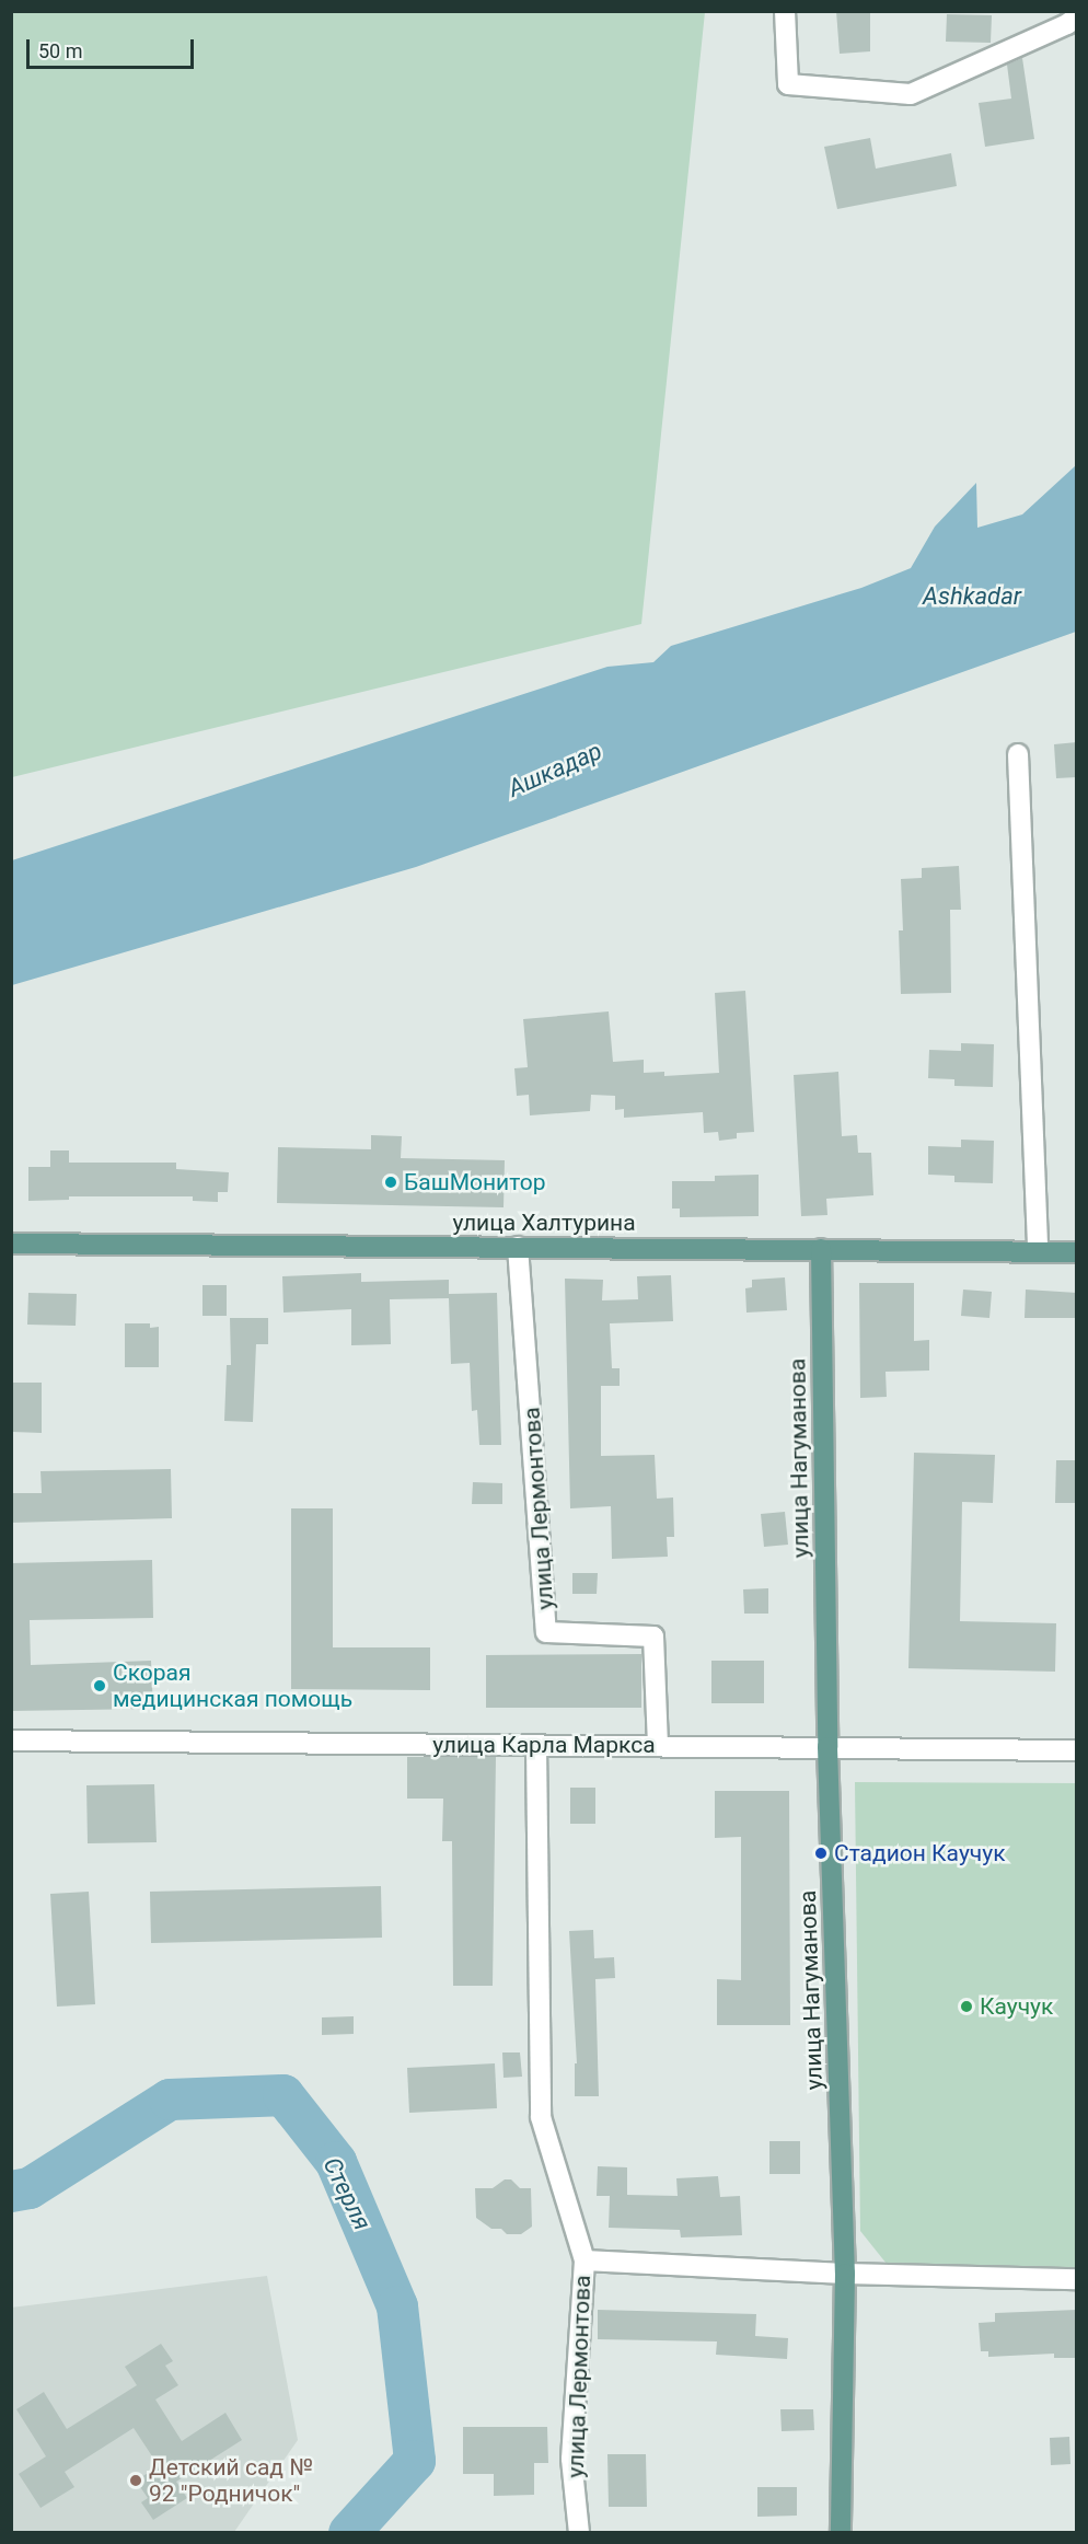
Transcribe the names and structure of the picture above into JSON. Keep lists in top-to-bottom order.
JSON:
{
  "streets": {
    "main road": ["улица Халтурина", "улица Нагуманова"],
    "street": ["улица Лермонтова", "улица Карла Маркса"]
  },
  "crossings": [
    ["улица Халтурина", "улица Нагуманова"],
    ["улица Халтурина", "улица Лермонтова"],
    ["улица Нагуманова", "улица Лермонтова"],
    ["улица Нагуманова", "улица Карла Маркса"],
    ["улица Лермонтова", "улица Карла Маркса"]
  ],
  "water": ["Ashkadar", "Ашкадар", "Стерля"],
  "places": [
    "БашМонитор",
    "Скорая медицинская помощь",
    "Стадион Каучук",
    "Каучук",
    "Детский сад № 92 \"Родничок\""
  ],
  "scale_bar": "50 m"
}
